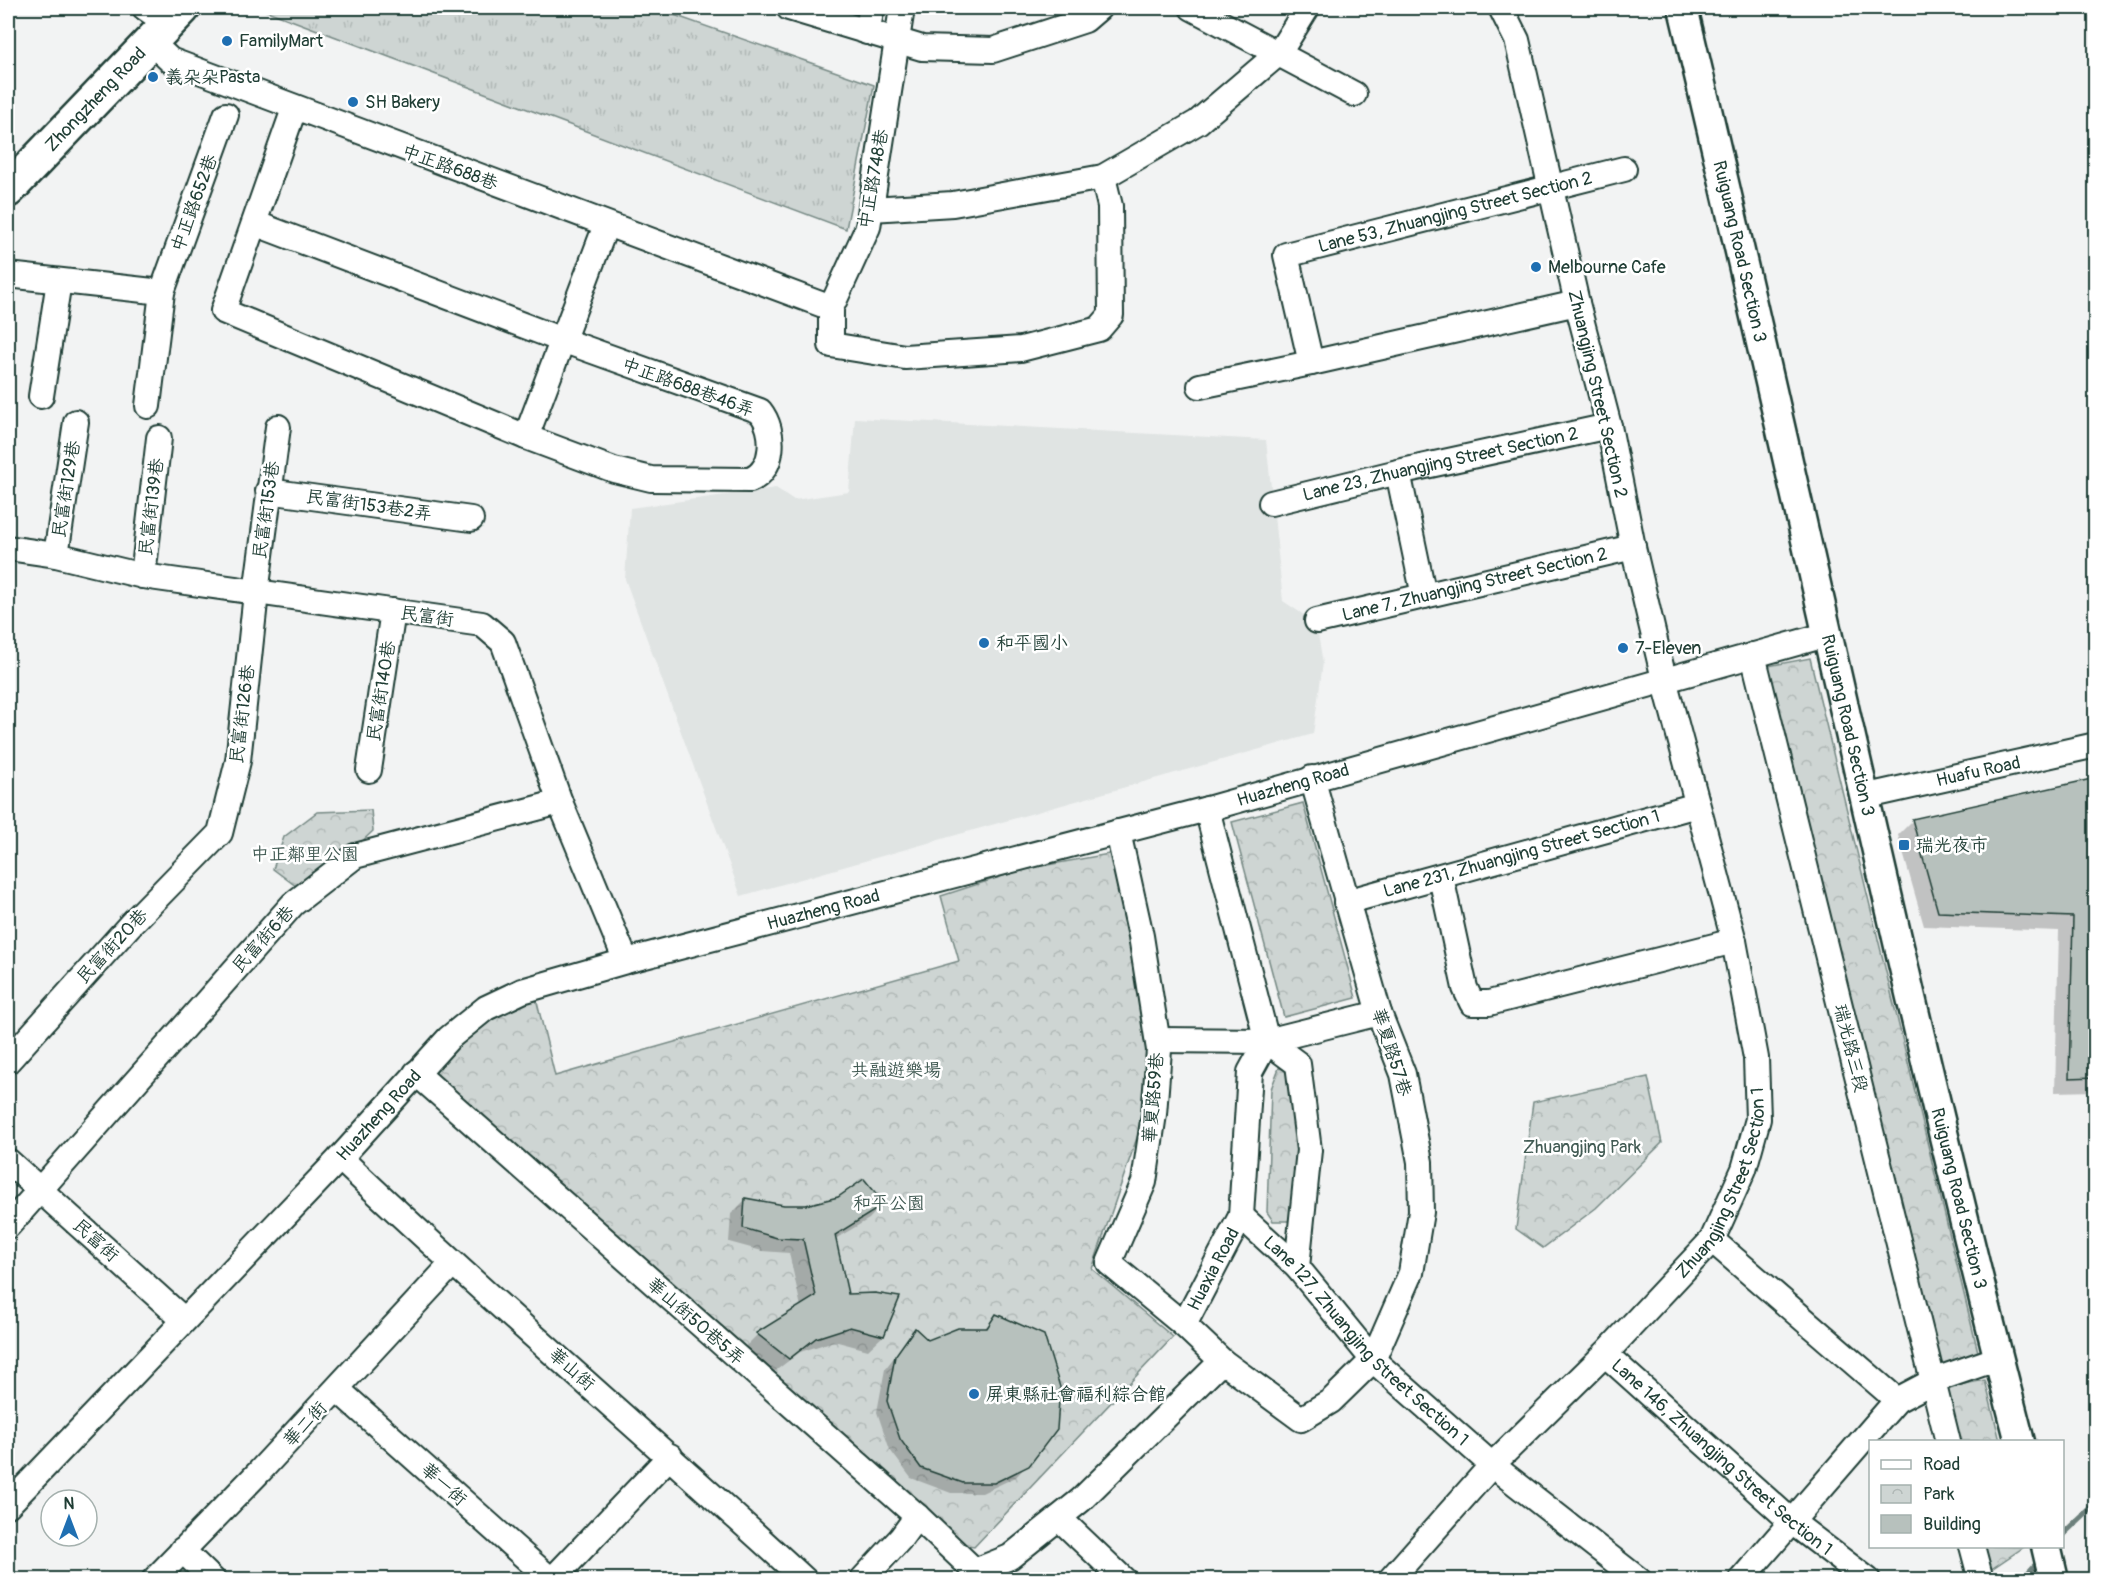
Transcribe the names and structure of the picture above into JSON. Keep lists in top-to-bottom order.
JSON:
{
  "streets": {
    "main road": ["Zhongzheng Road"],
    "street": [
      "中正路688巷",
      "中正路748巷",
      "中正路652巷",
      "Lane 53, Zhuangjing Street Section 2",
      "Ruiguang Road Section 3",
      "中正路688巷46弄",
      "Zhuangjing Street Section 2",
      "Lane 23, Zhuangjing Street Section 2",
      "民富街129巷",
      "民富街153巷2弄",
      "民富街139巷",
      "民富街153巷",
      "Lane 7, Zhuangjing Street Section 2",
      "民富街",
      "民富街140巷",
      "民富街126巷",
      "Huafu Road",
      "Huazheng Road",
      "Lane 231, Zhuangjing Street Section 1",
      "民富街6巷",
      "民富街20巷",
      "瑞光路三段",
      "華夏路57巷",
      "華夏路59巷",
      "Zhuangjing Street Section 1",
      "Huaxia Road",
      "華山街50巷5弄",
      "Lane 127, Zhuangjing Street Section 1",
      "華山街",
      "華二街",
      "Lane 146, Zhuangjing Street Section 1",
      "華一街"
    ]
  },
  "crossings": [
    ["Zhongzheng Road", "中正路688巷"],
    ["中正路688巷", "中正路748巷"],
    ["Lane 53, Zhuangjing Street Section 2", "Zhuangjing Street Section 2"],
    ["Ruiguang Road Section 3", "Huafu Road"],
    ["Ruiguang Road Section 3", "Huazheng Road"],
    ["Zhuangjing Street Section 2", "Lane 23, Zhuangjing Street Section 2"],
    ["Zhuangjing Street Section 2", "Lane 7, Zhuangjing Street Section 2"],
    ["Zhuangjing Street Section 2", "Huazheng Road"],
    ["Zhuangjing Street Section 2", "Zhuangjing Street Section 1"],
    ["民富街129巷", "民富街"],
    ["民富街153巷2弄", "民富街153巷"],
    ["民富街139巷", "民富街"],
    ["民富街153巷", "民富街"],
    ["民富街153巷", "民富街126巷"],
    ["民富街", "民富街140巷"],
    ["民富街", "民富街126巷"],
    ["民富街", "Huazheng Road"],
    ["民富街", "民富街6巷"],
    ["民富街126巷", "民富街20巷"],
    ["Huazheng Road", "瑞光路三段"],
    ["Huazheng Road", "華夏路57巷"],
    ["Huazheng Road", "華夏路59巷"],
    ["Huazheng Road", "Zhuangjing Street Section 1"],
    ["Huazheng Road", "華山街50巷5弄"],
    ["Huazheng Road", "華山街"],
    ["Lane 231, Zhuangjing Street Section 1", "華夏路57巷"],
    ["Lane 231, Zhuangjing Street Section 1", "Zhuangjing Street Section 1"],
    ["華夏路57巷", "Lane 127, Zhuangjing Street Section 1"],
    ["華夏路59巷", "Huaxia Road"],
    ["Zhuangjing Street Section 1", "Lane 127, Zhuangjing Street Section 1"],
    ["Zhuangjing Street Section 1", "Lane 146, Zhuangjing Street Section 1"],
    ["Huaxia Road", "Lane 127, Zhuangjing Street Section 1"],
    ["華山街", "華二街"],
    ["華二街", "華一街"]
  ],
  "parks": [
    "中正鄰里公園",
    "共融遊樂場",
    "Zhuangjing Park",
    "和平公園"
  ],
  "places": {
    "other": [
      "FamilyMart",
      "義朵朵Pasta",
      "SH Bakery",
      "Melbourne Cafe",
      "和平國小",
      "7-Eleven",
      "屏東縣社會福利綜合館"
    ],
    "transit": ["瑞光夜市"]
  },
  "legend": ["Road", "Park", "Building"],
  "north": "top"
}
